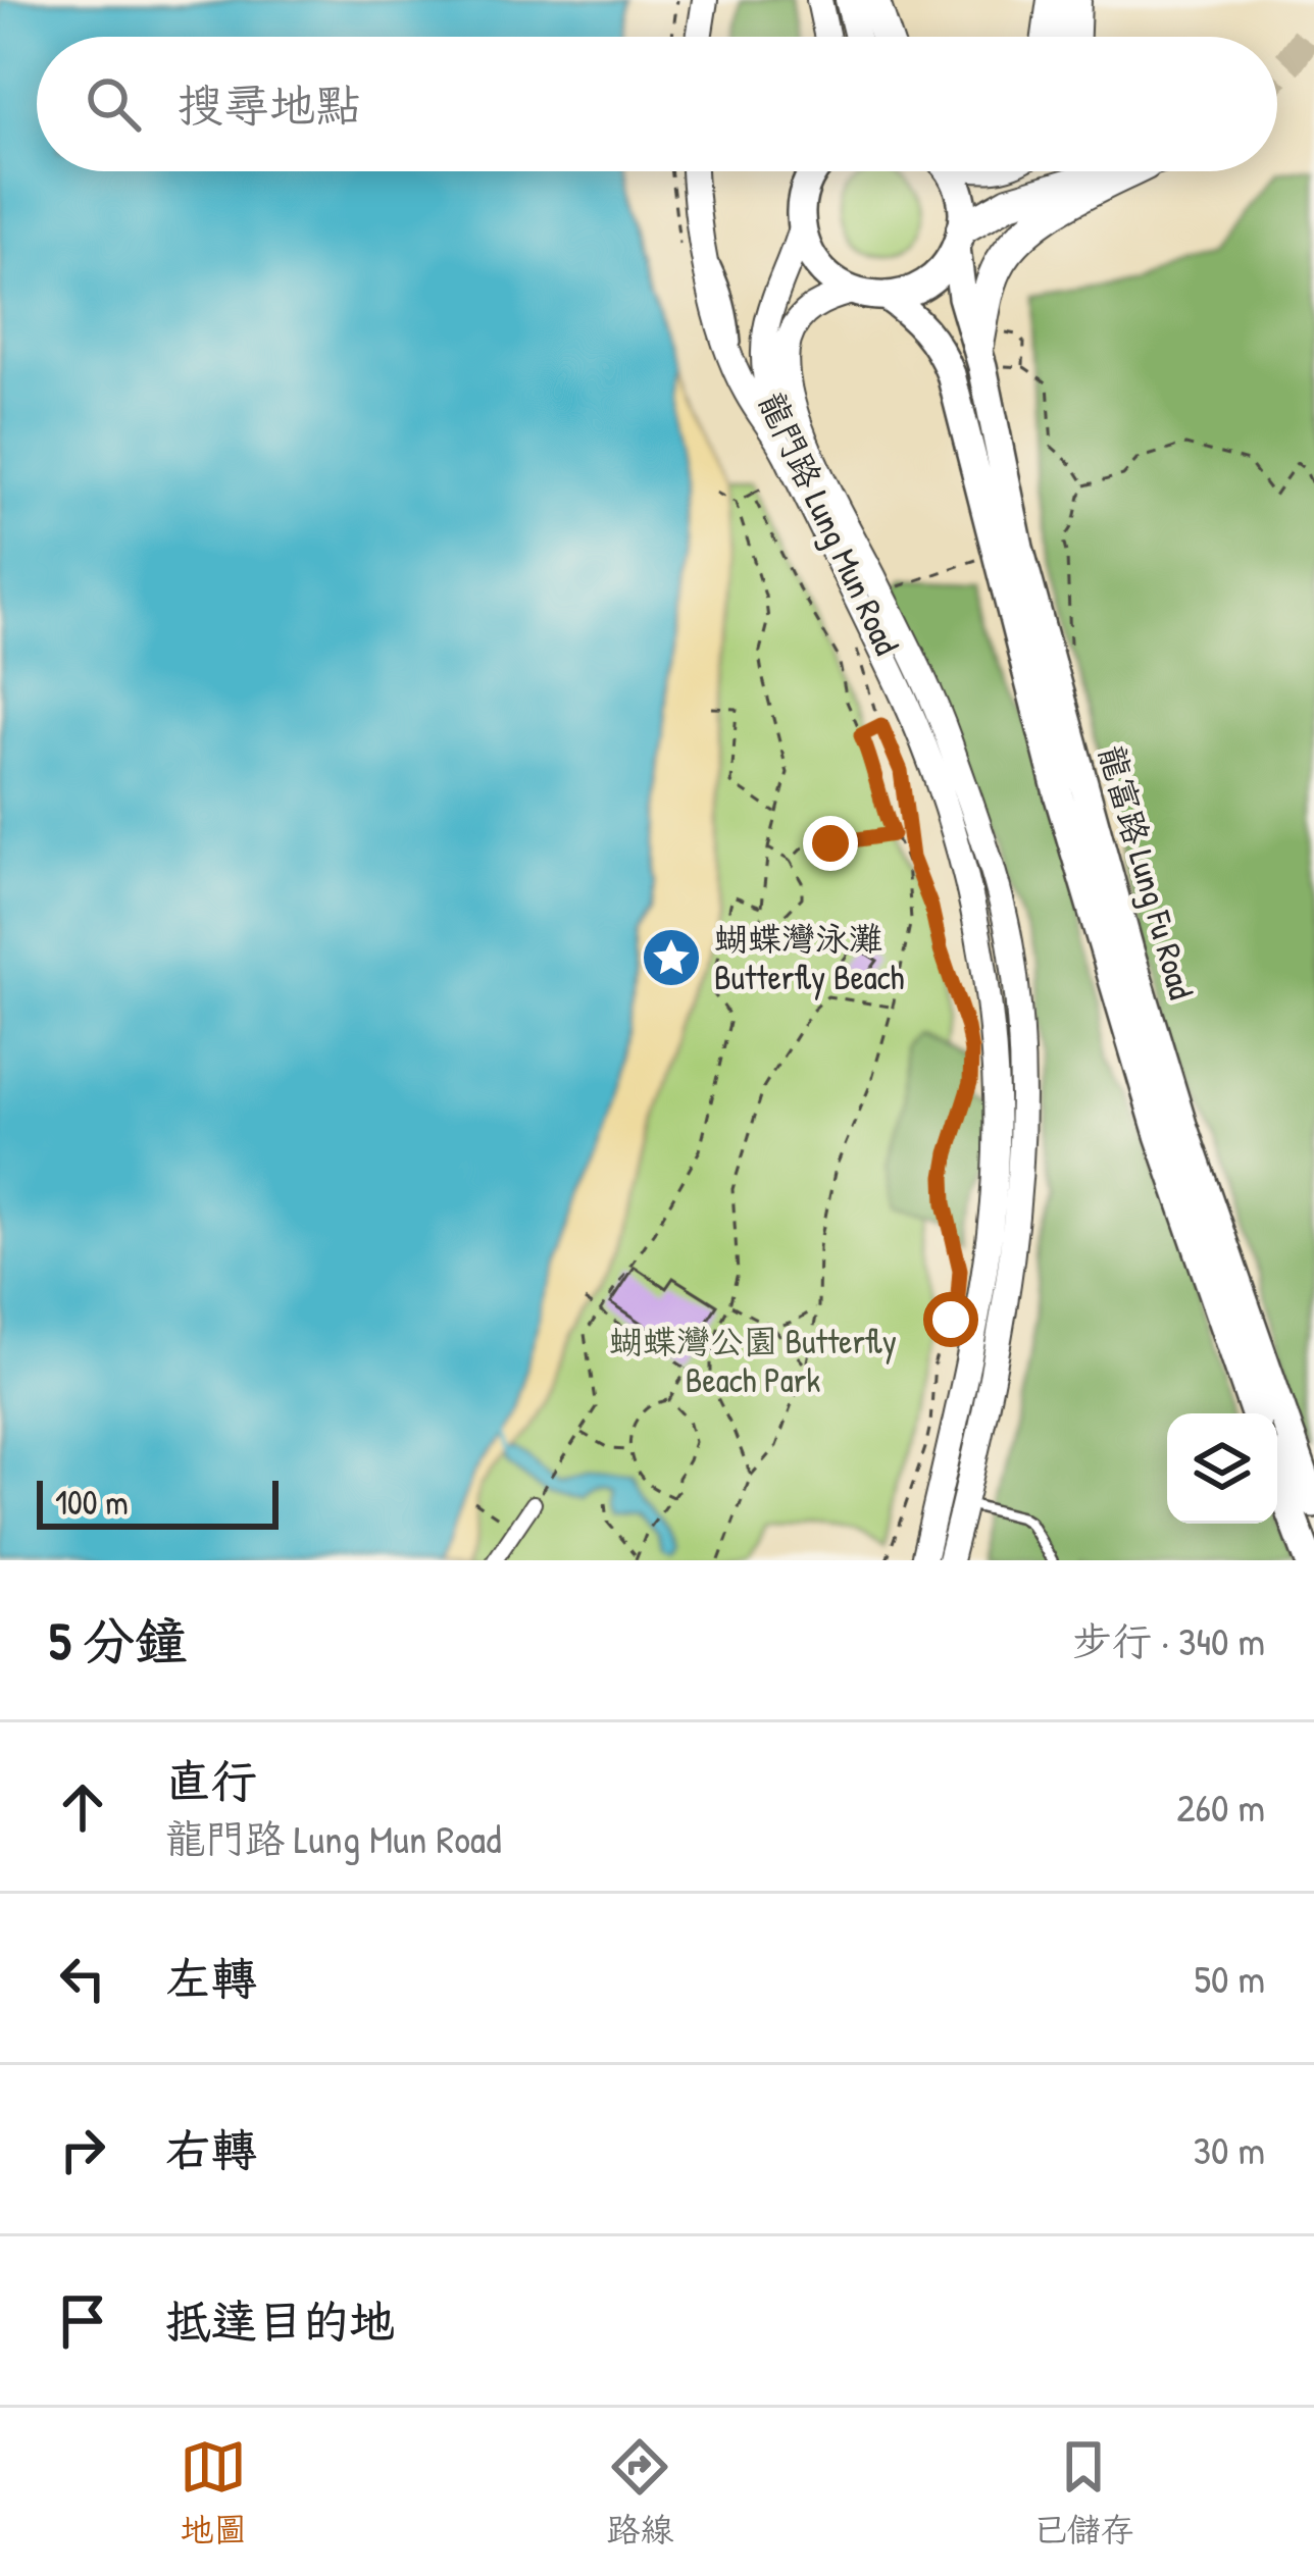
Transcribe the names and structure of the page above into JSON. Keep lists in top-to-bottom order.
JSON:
{
  "streets": {
    "main road": ["龍門路 Lung Mun Road", "龍富路 Lung Fu Road"]
  },
  "parks": ["蝴蝶灣公園 Butterfly Beach Park"],
  "places": {
    "place": ["蝴蝶灣泳灘 Butterfly Beach"]
  },
  "scale_bar": "100 m",
  "page": {
    "search": "搜尋地點",
    "scale": "100 m",
    "heading": ["5 分鐘", "步行 · 340 m"],
    "list": [
      ["直行", "龍門路 Lung Mun Road", "260 m"],
      ["左轉", "50 m"],
      ["右轉", "30 m"],
      "抵達目的地"
    ],
    "nav": ["地圖", "路線", "已儲存"]
  }
}
